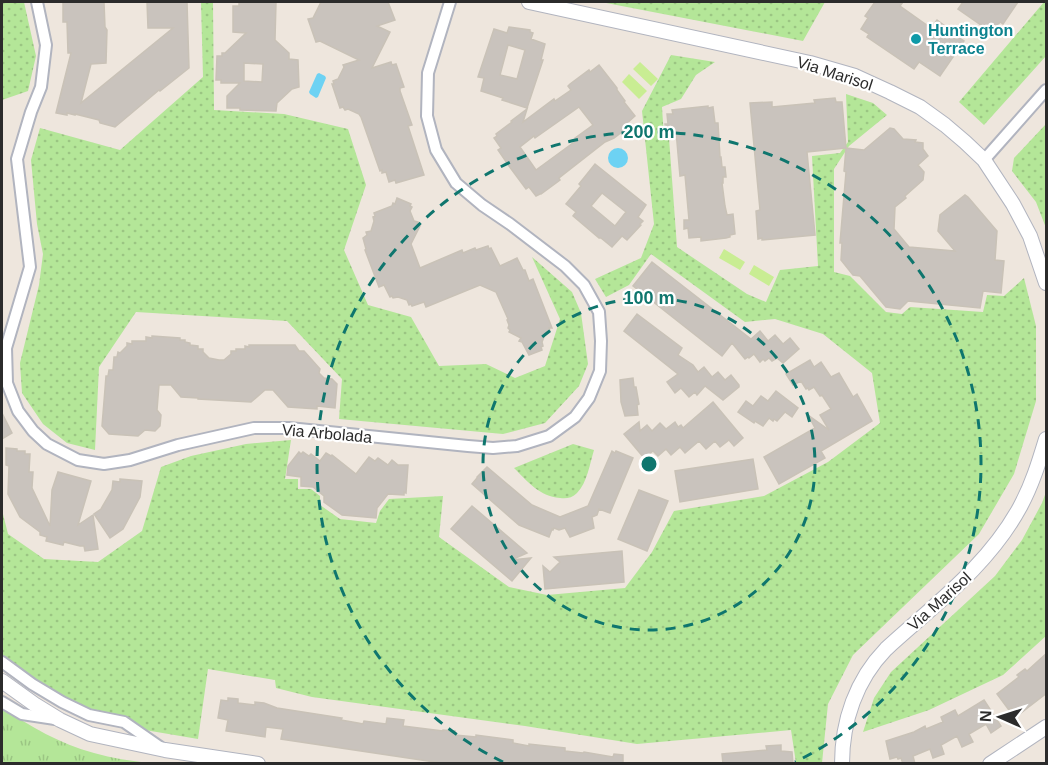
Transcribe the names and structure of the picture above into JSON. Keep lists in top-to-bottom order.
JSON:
{
  "streets": {
    "street": ["Via Marisol", "Via Arbolada"]
  },
  "places": ["Huntington Terrace"],
  "north": "left",
  "rings": ["200 m", "100 m"]
}
